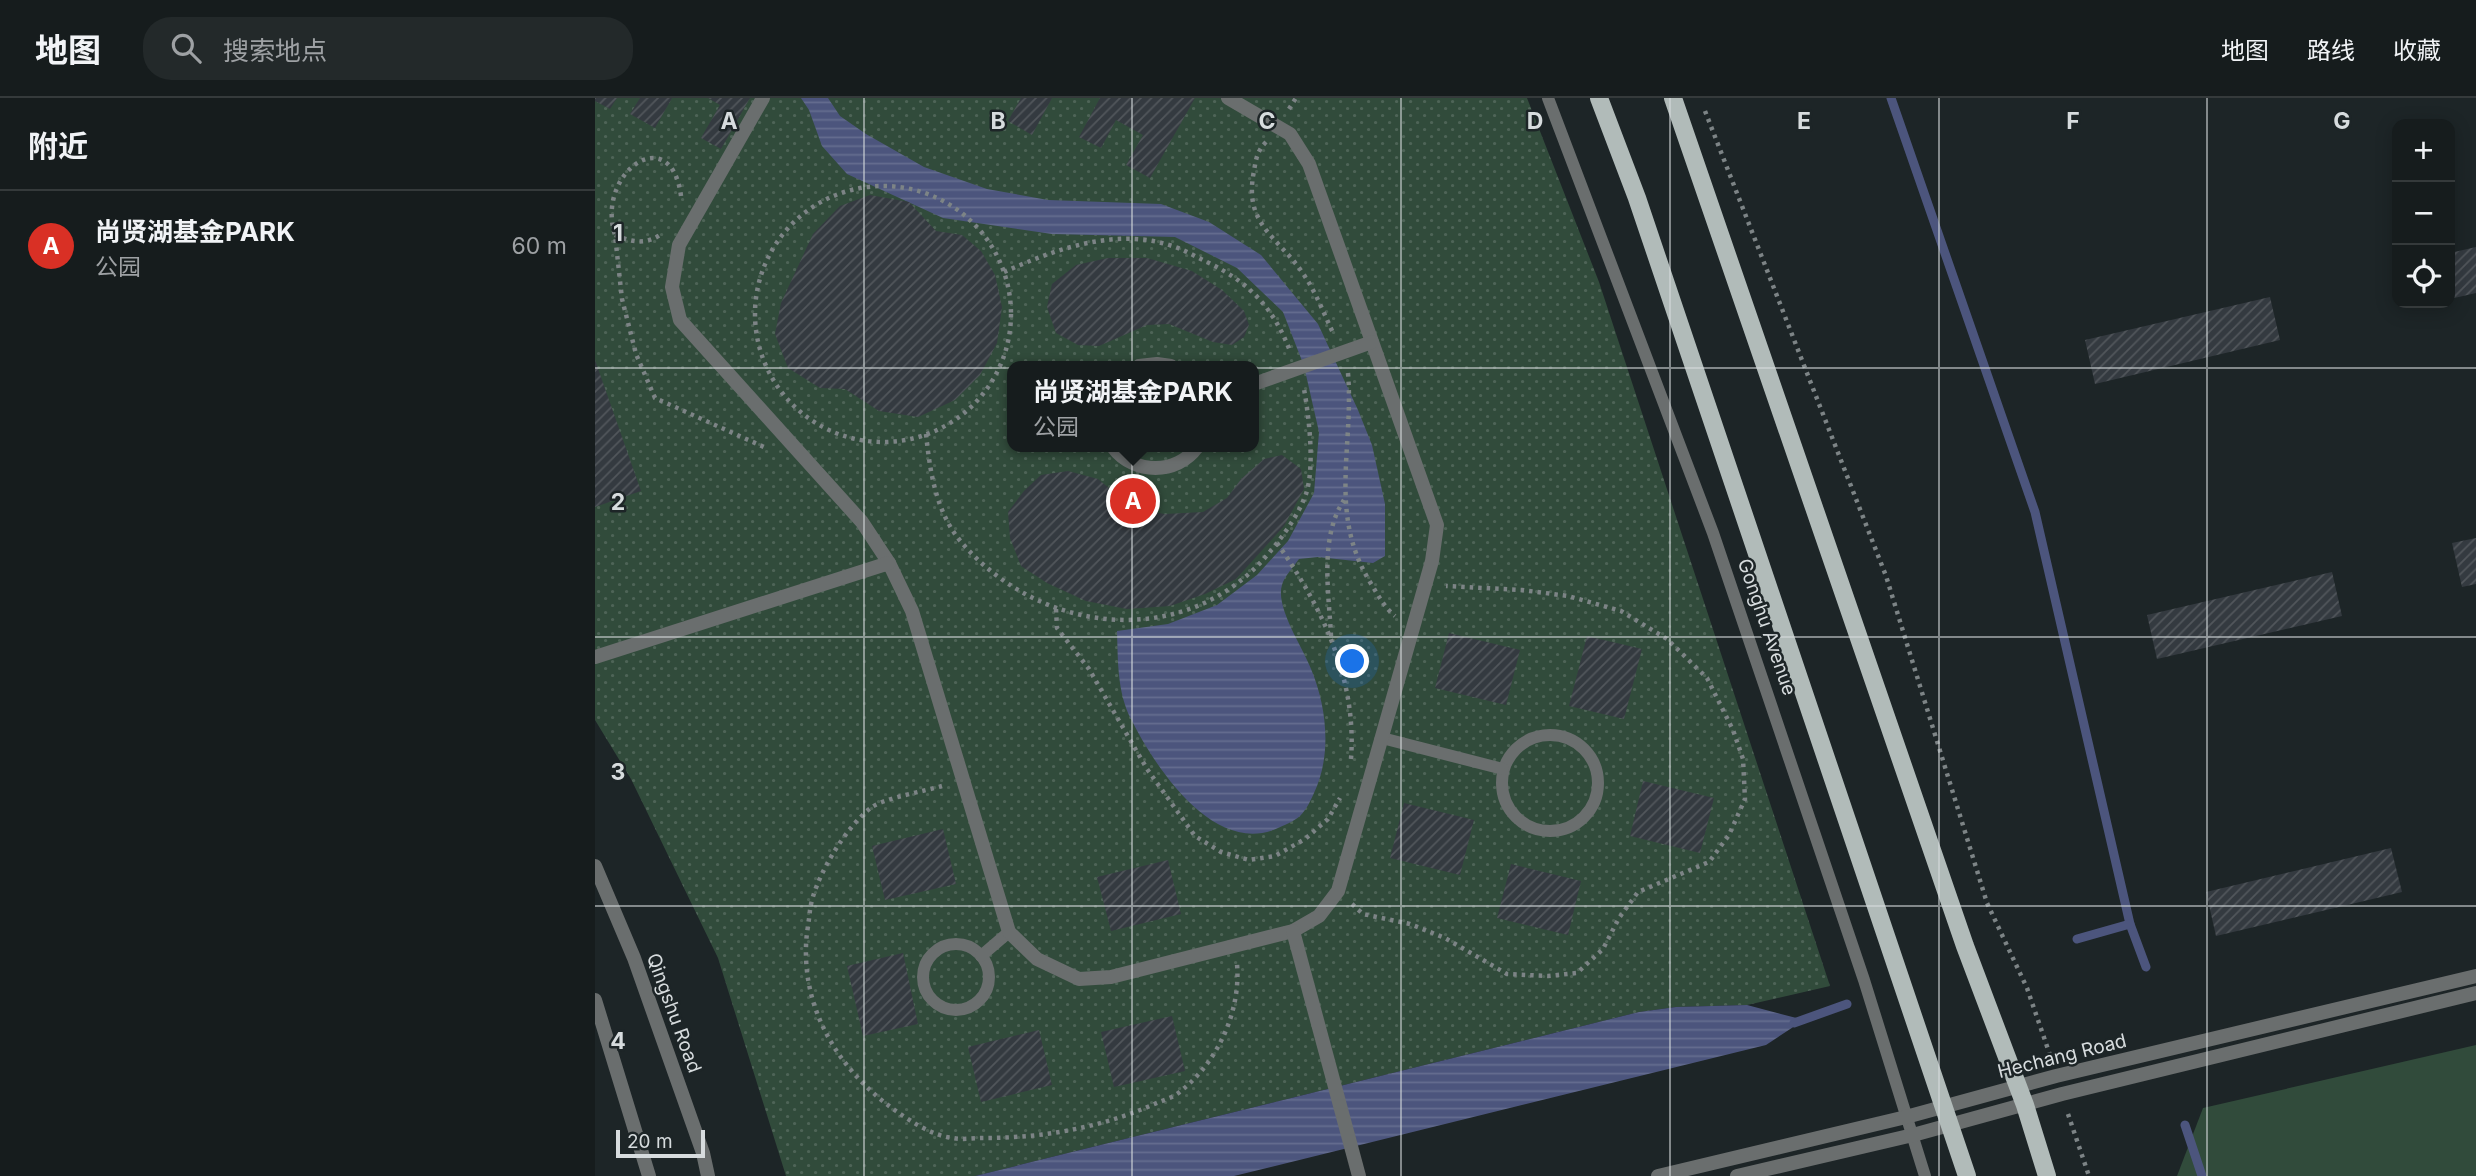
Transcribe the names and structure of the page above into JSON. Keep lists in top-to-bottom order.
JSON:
{
  "streets": {
    "main road": ["Gonghu Avenue"],
    "street": ["Qingshu Road", "Hechang Road"]
  },
  "crossings": [
    ["Gonghu Avenue", "Hechang Road"]
  ],
  "scale_bar": "20 m",
  "page": {
    "header": "地图",
    "search": "搜索地点",
    "nav": ["地图", "路线", "收藏"],
    "heading": "附近",
    "map_buttons": ["+", "−"],
    "list": [
      {
        "mark": "A",
        "name": "尚贤湖基金PARK",
        "note": "公园",
        "value": "60 m"
      }
    ],
    "popup": ["尚贤湖基金PARK", "公园"],
    "pins": "A",
    "scale": "20 m"
  },
  "grid": {
    "columns": [
      "A",
      "B",
      "C",
      "D",
      "E",
      "F",
      "G"
    ],
    "rows": [
      "1",
      "2",
      "3",
      "4"
    ]
  }
}
